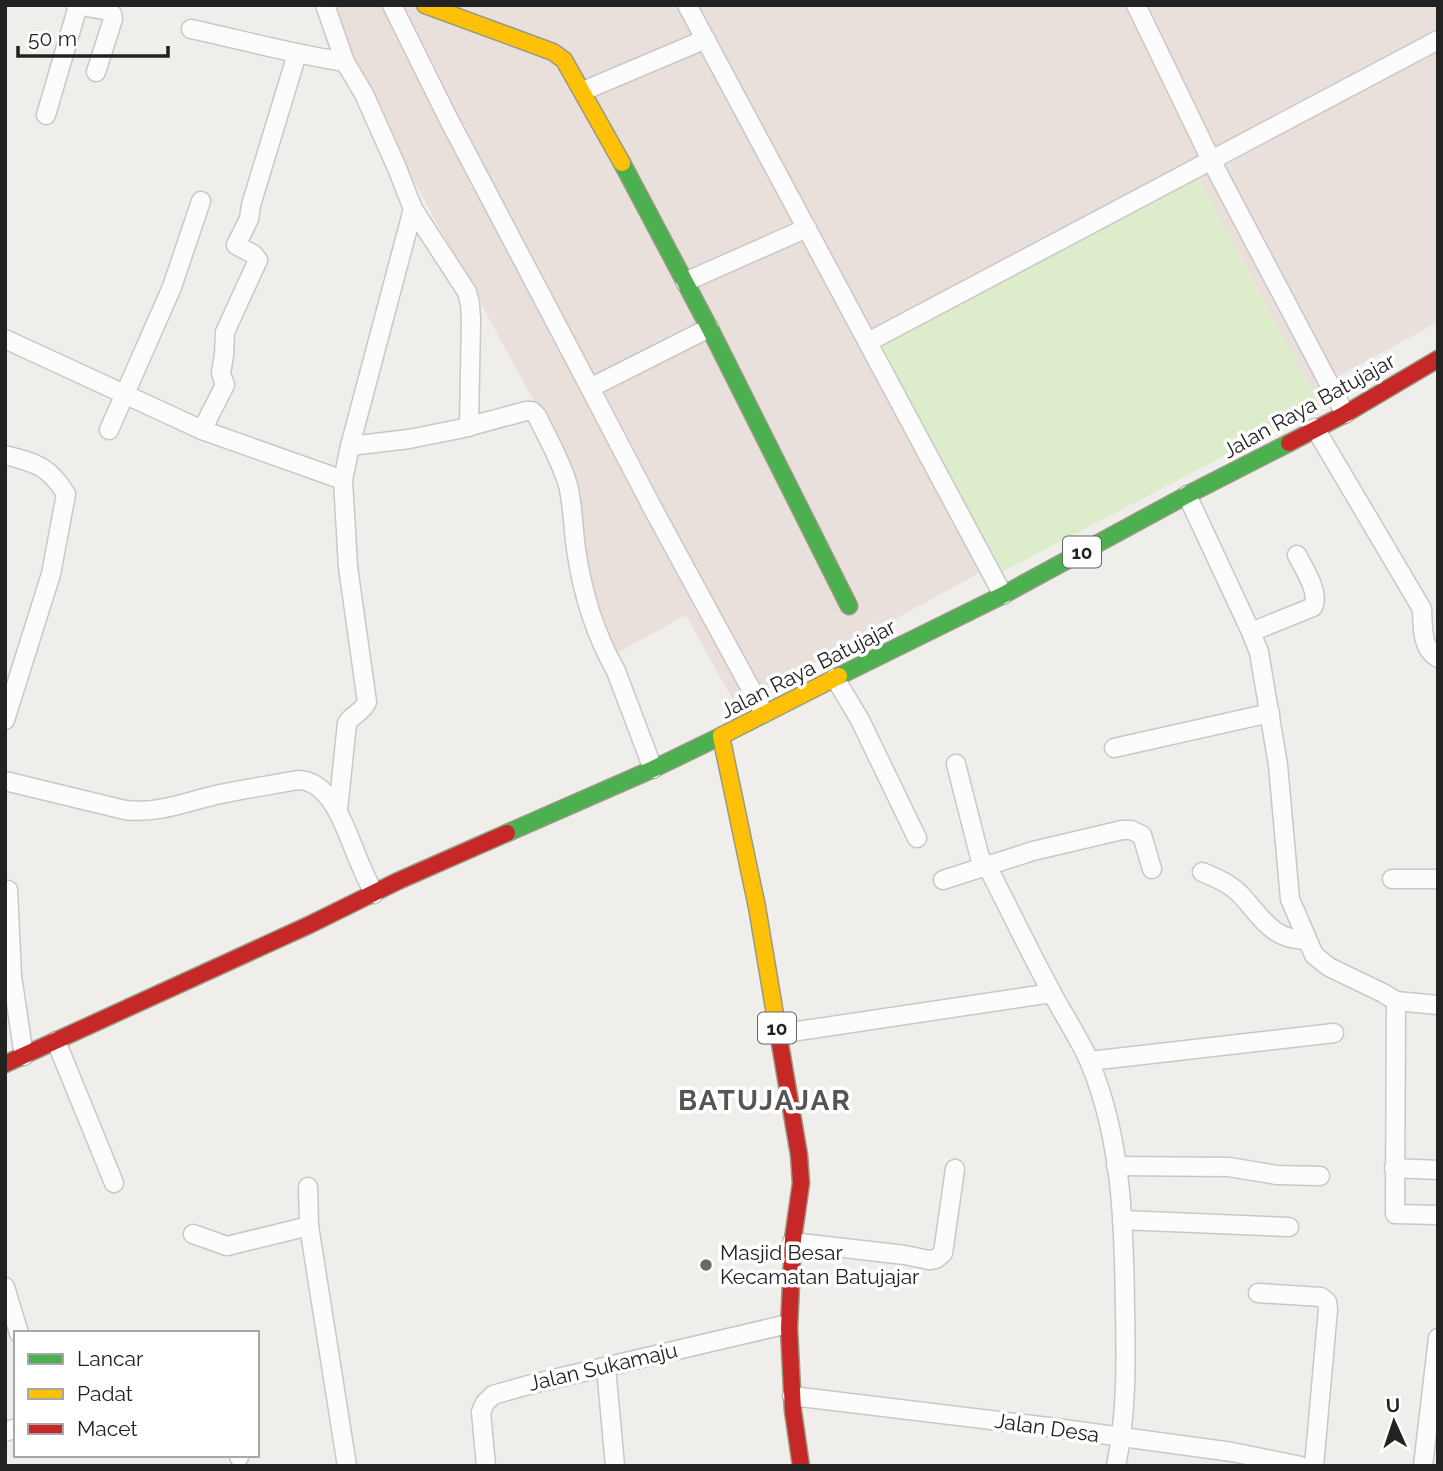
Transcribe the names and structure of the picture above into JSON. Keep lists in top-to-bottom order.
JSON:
{
  "streets": {
    "main road": ["Jalan Raya Batujajar", "10"],
    "street": ["Jalan Sukamaju", "Jalan Desa"]
  },
  "crossings": [
    ["Jalan Raya Batujajar", "10"],
    ["Jalan Raya Batujajar", "Jalan Sukamaju"],
    ["10", "Jalan Sukamaju"],
    ["10", "Jalan Desa"]
  ],
  "districts": ["BATUJAJAR"],
  "places": ["Masjid Besar Kecamatan Batujajar"],
  "legend": ["Lancar", "Padat", "Macet"],
  "scale_bar": "50 m",
  "north": "top"
}
